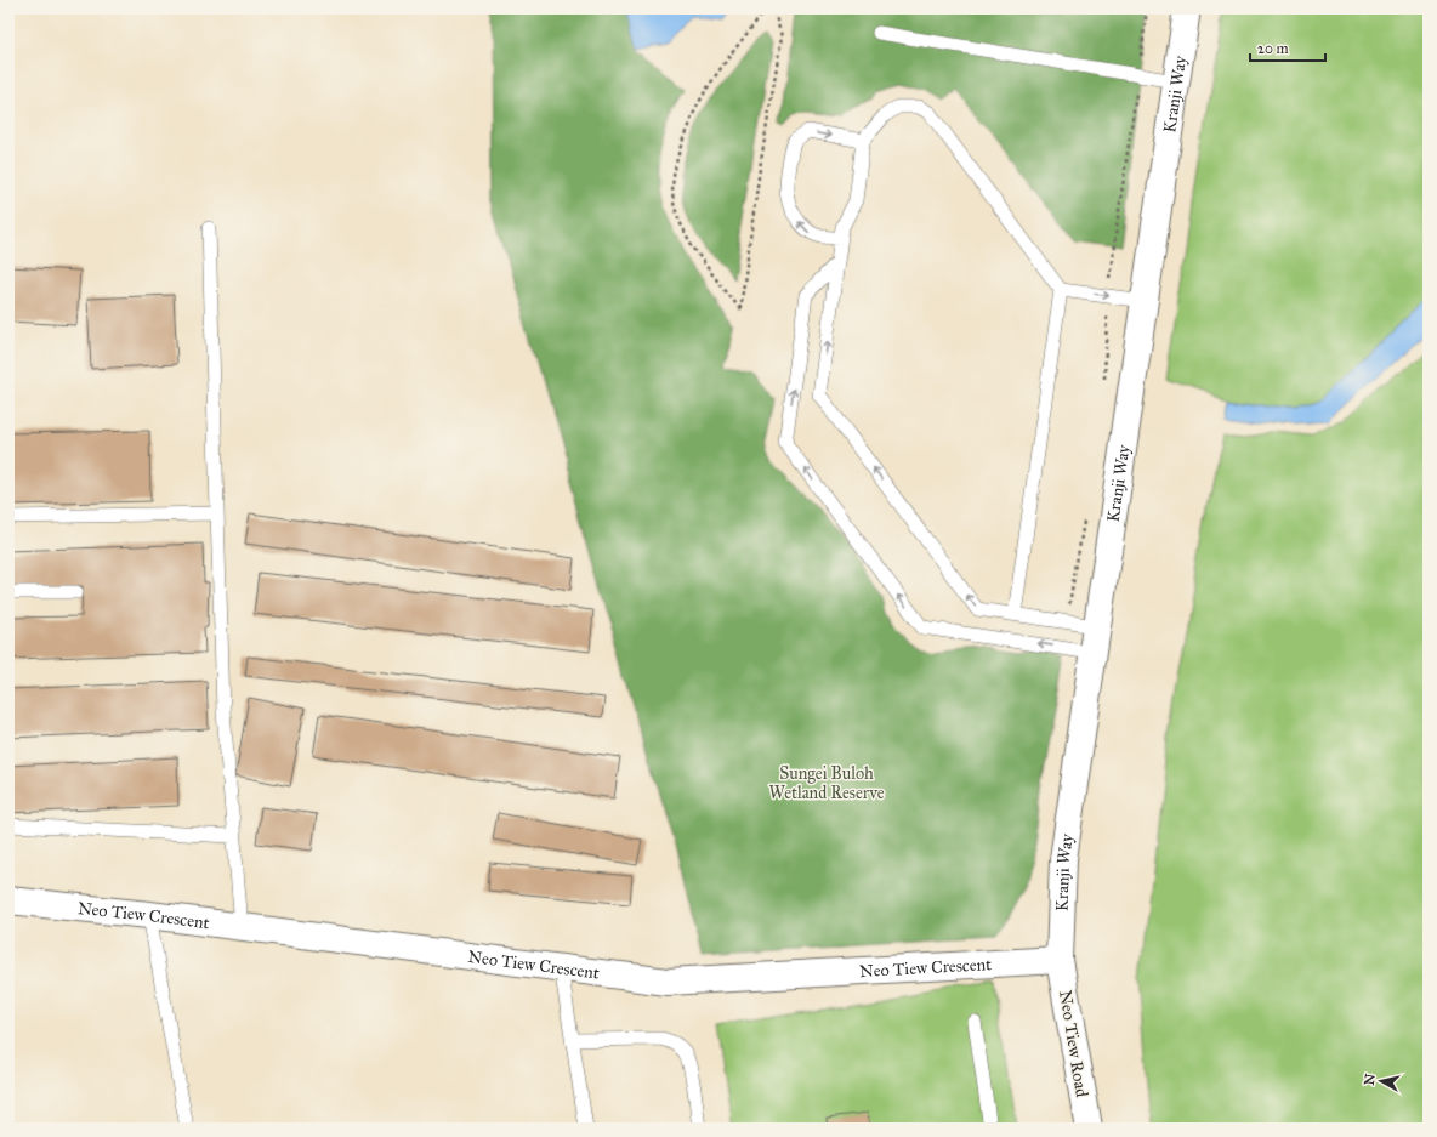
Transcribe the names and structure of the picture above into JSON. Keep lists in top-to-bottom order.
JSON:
{
  "streets": {
    "main road": ["Kranji Way", "Neo Tiew Crescent", "Neo Tiew Road"]
  },
  "crossings": [
    ["Kranji Way", "Neo Tiew Crescent"],
    ["Kranji Way", "Neo Tiew Road"],
    ["Neo Tiew Crescent", "Neo Tiew Road"]
  ],
  "parks": ["Sungei Buloh Wetland Reserve"],
  "scale_bar": "20 m",
  "north": "left"
}
